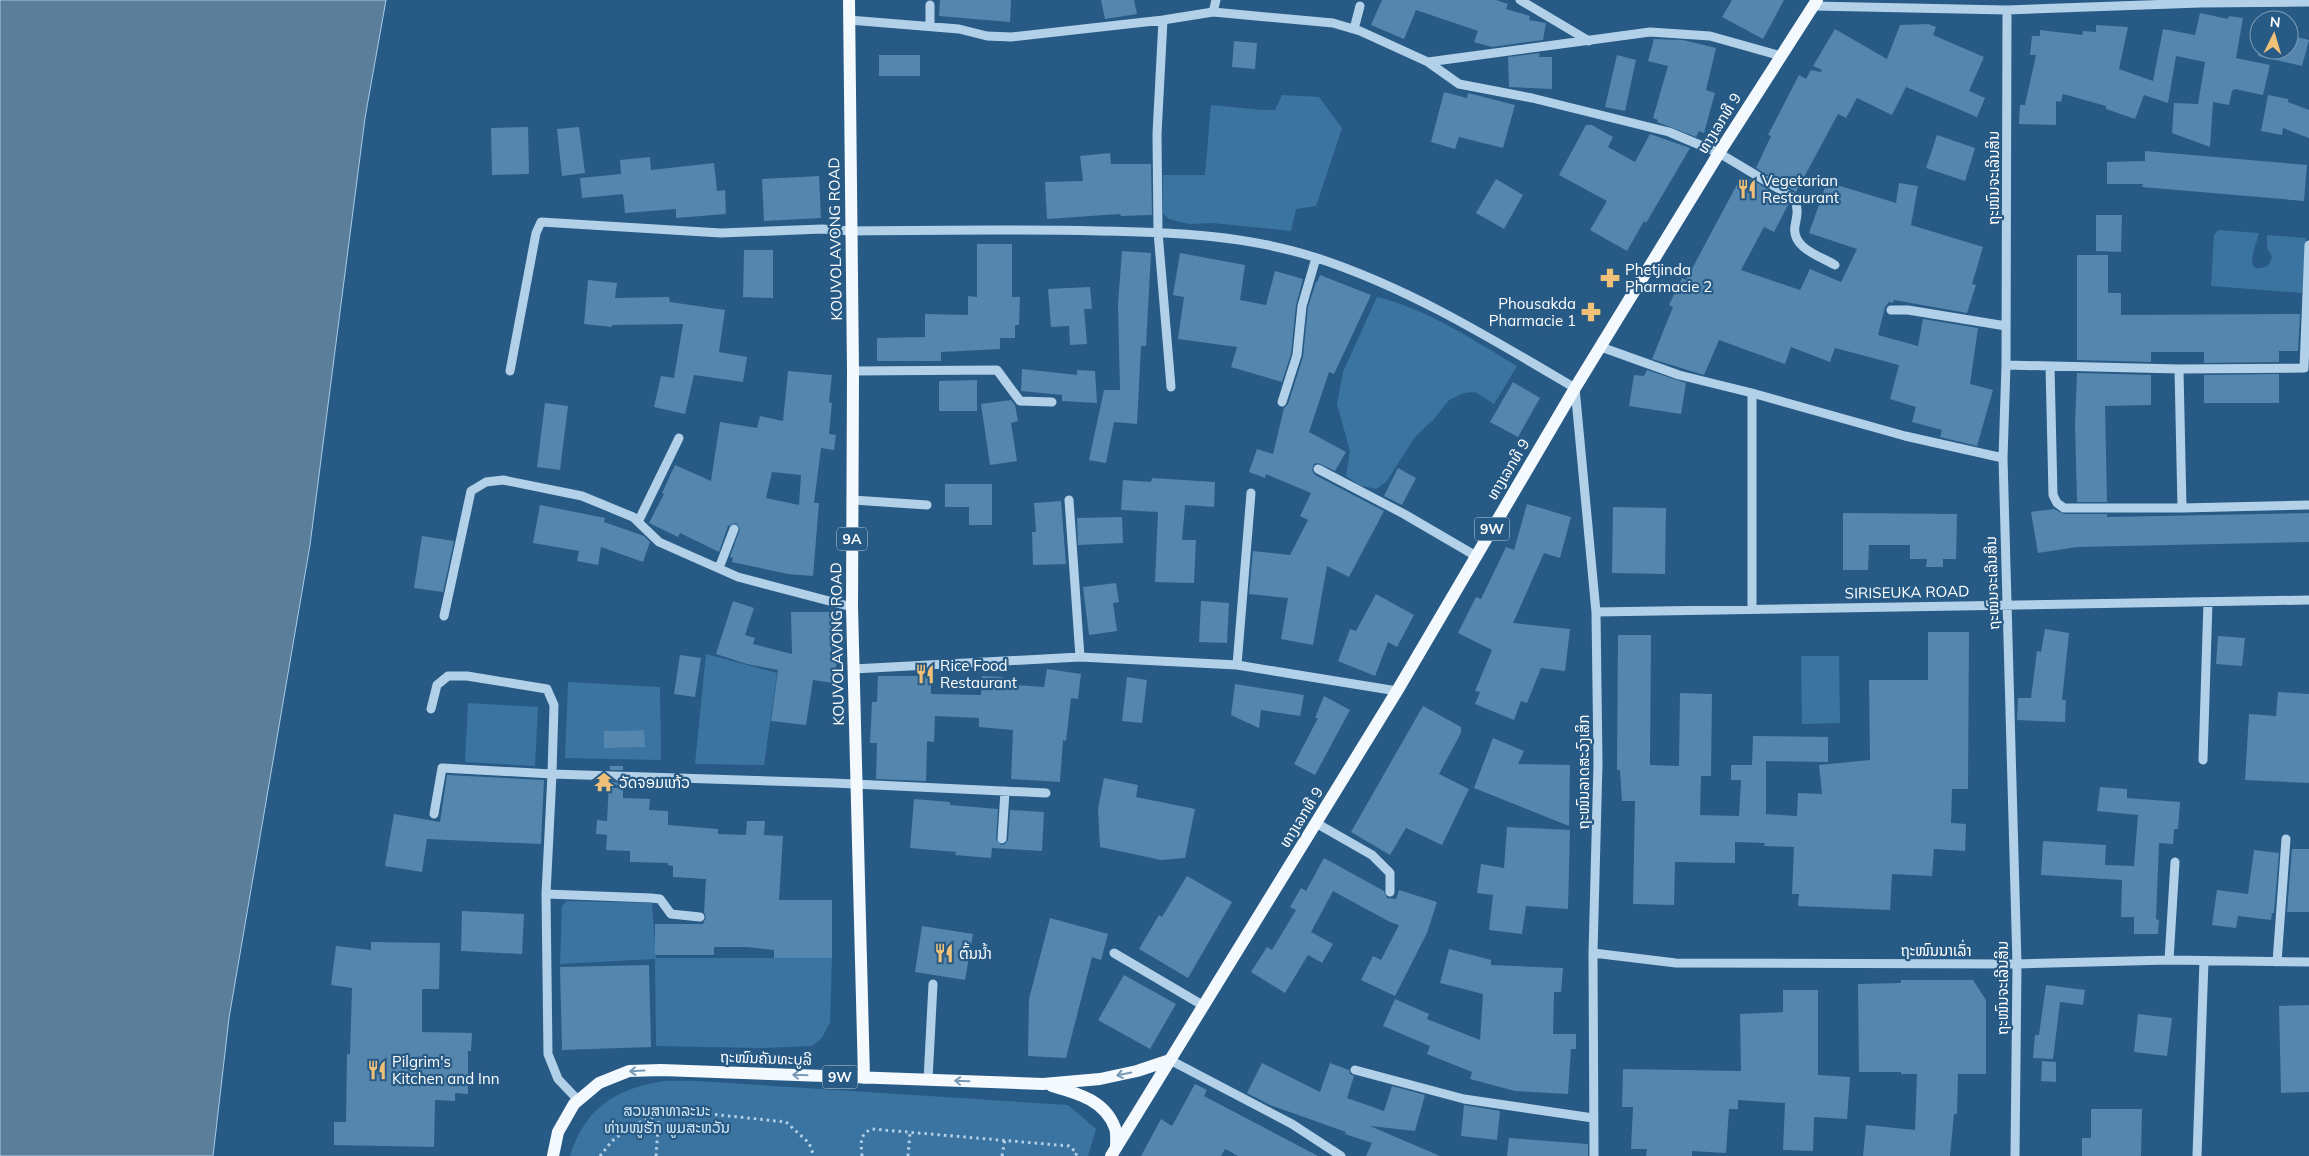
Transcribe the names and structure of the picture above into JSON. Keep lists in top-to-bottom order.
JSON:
{
  "streets": {
    "main road": [
      "ທາງເລກທີ 9",
      "KOUVOLAVONG ROAD",
      "9W",
      "9A",
      "ຖະໜົນຄັນທະບູລີ"
    ],
    "street": [
      "ຖະໜົນຈະເລີນສິນ",
      "SIRISEUKA ROAD",
      "ຖະໜົນລາດສະວົງເສິກ",
      "ຖະໜົນນາເລົ່າ"
    ]
  },
  "crossings": [
    ["ທາງເລກທີ 9", "9W"],
    ["ທາງເລກທີ 9", "ຖະໜົນລາດສະວົງເສິກ"],
    ["ທາງເລກທີ 9", "ຖະໜົນຄັນທະບູລີ"],
    ["ຖະໜົນຈະເລີນສິນ", "SIRISEUKA ROAD"],
    ["ຖະໜົນຈະເລີນສິນ", "ຖະໜົນນາເລົ່າ"],
    ["KOUVOLAVONG ROAD", "ຖະໜົນຄັນທະບູລີ"],
    ["9W", "ຖະໜົນຄັນທະບູລີ"],
    ["SIRISEUKA ROAD", "ຖະໜົນລາດສະວົງເສິກ"],
    ["ຖະໜົນລາດສະວົງເສິກ", "ຖະໜົນນາເລົ່າ"]
  ],
  "one_way": ["ຖະໜົນຄັນທະບູລີ"],
  "parks": ["ສວນສາທາລະນະ ທ່ານໜູຮັກ ພູມສະຫວັນ"],
  "places": {
    "restaurant": [
      "Vegetarian Restaurant",
      "Rice Food Restaurant",
      "ຕົ້ນນໍ້າ",
      "Pilgrim's Kitchen and Inn"
    ],
    "pharmacy": ["Phetjinda Pharmacie 2", "Phousakda Pharmacie 1"],
    "temple": ["ວັດຈອມແກ້ວ"]
  },
  "north": "top"
}
